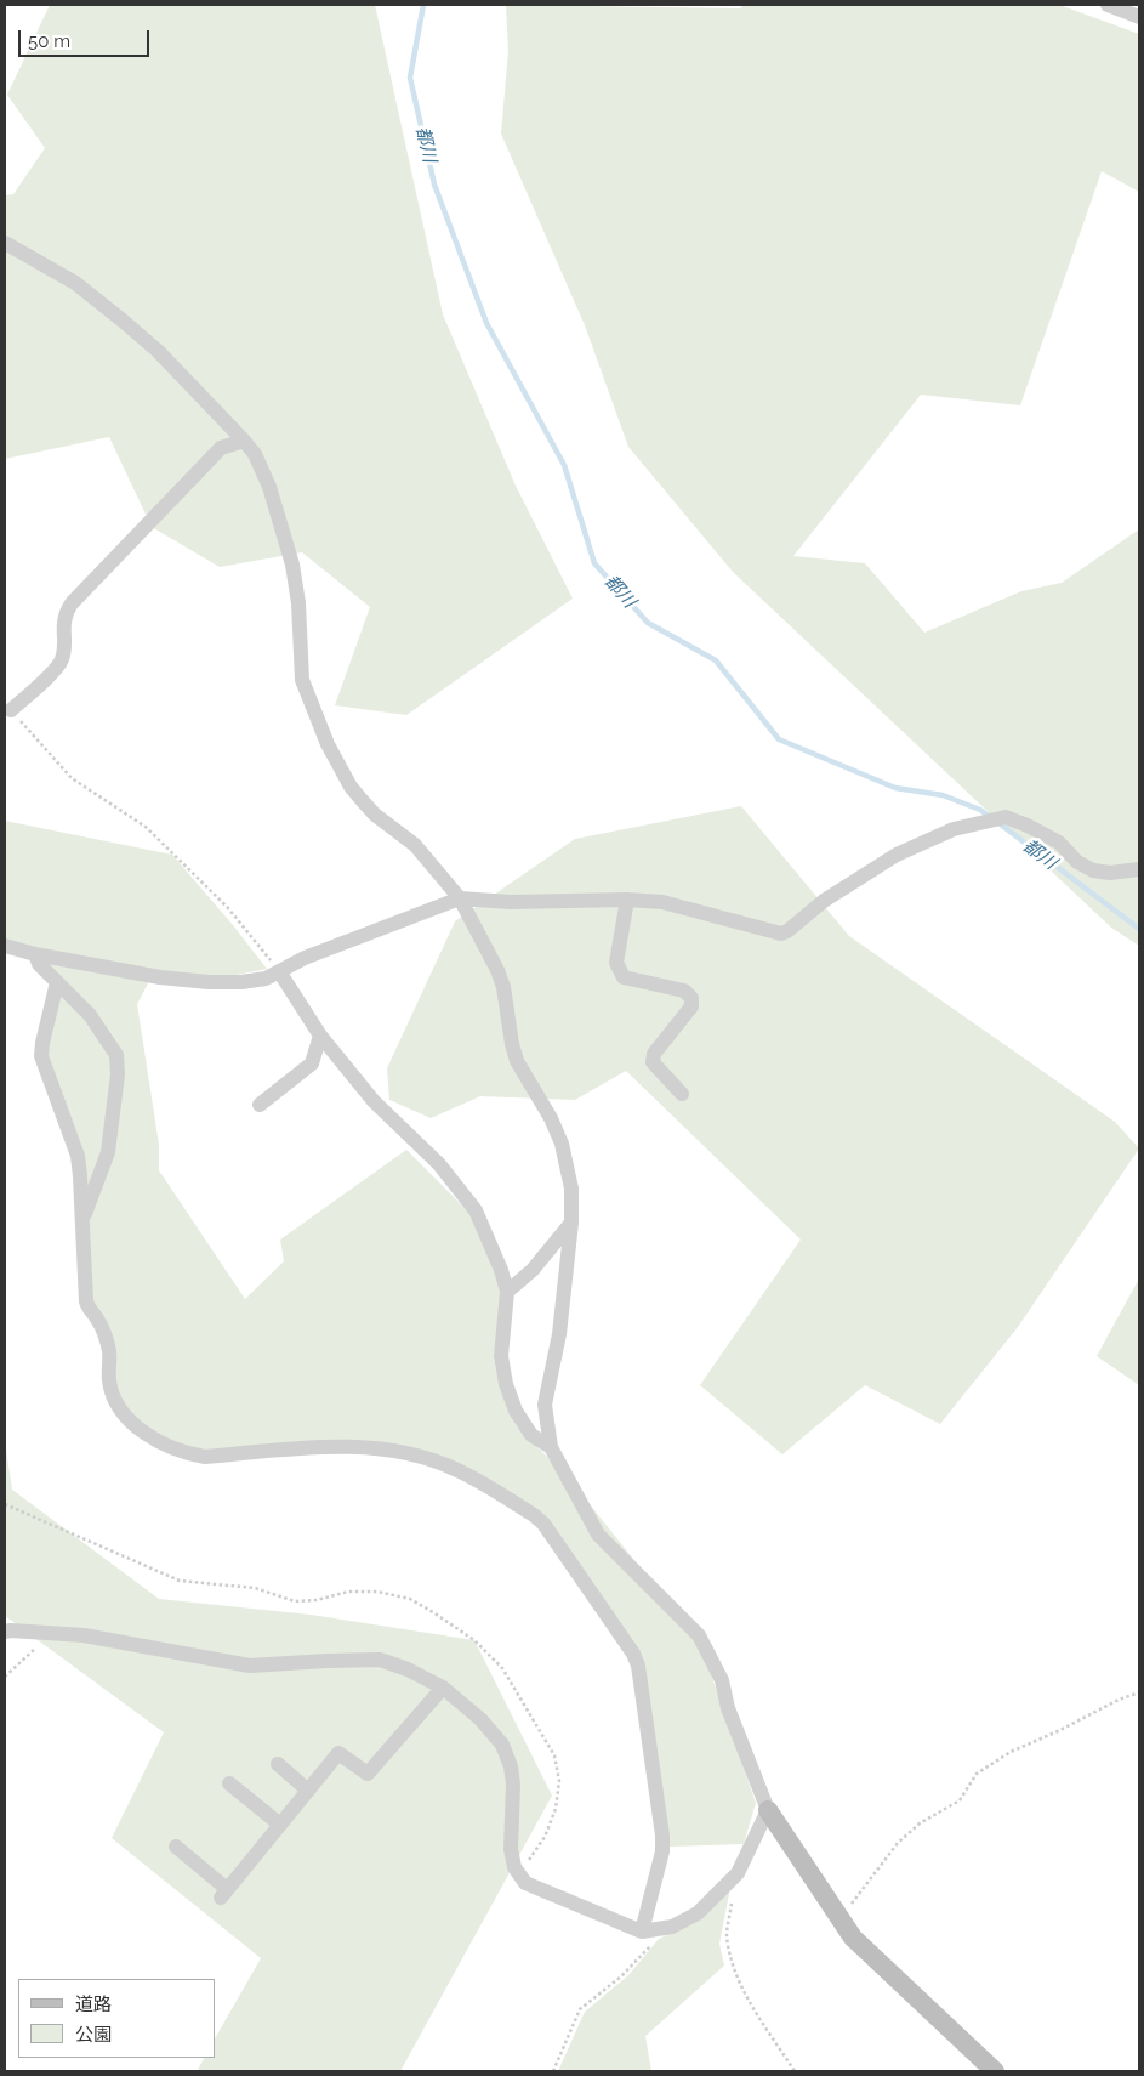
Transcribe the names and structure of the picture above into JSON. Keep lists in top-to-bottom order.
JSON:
{
  "water": ["都川"],
  "legend": ["道路", "公園"],
  "scale_bar": "50 m"
}
